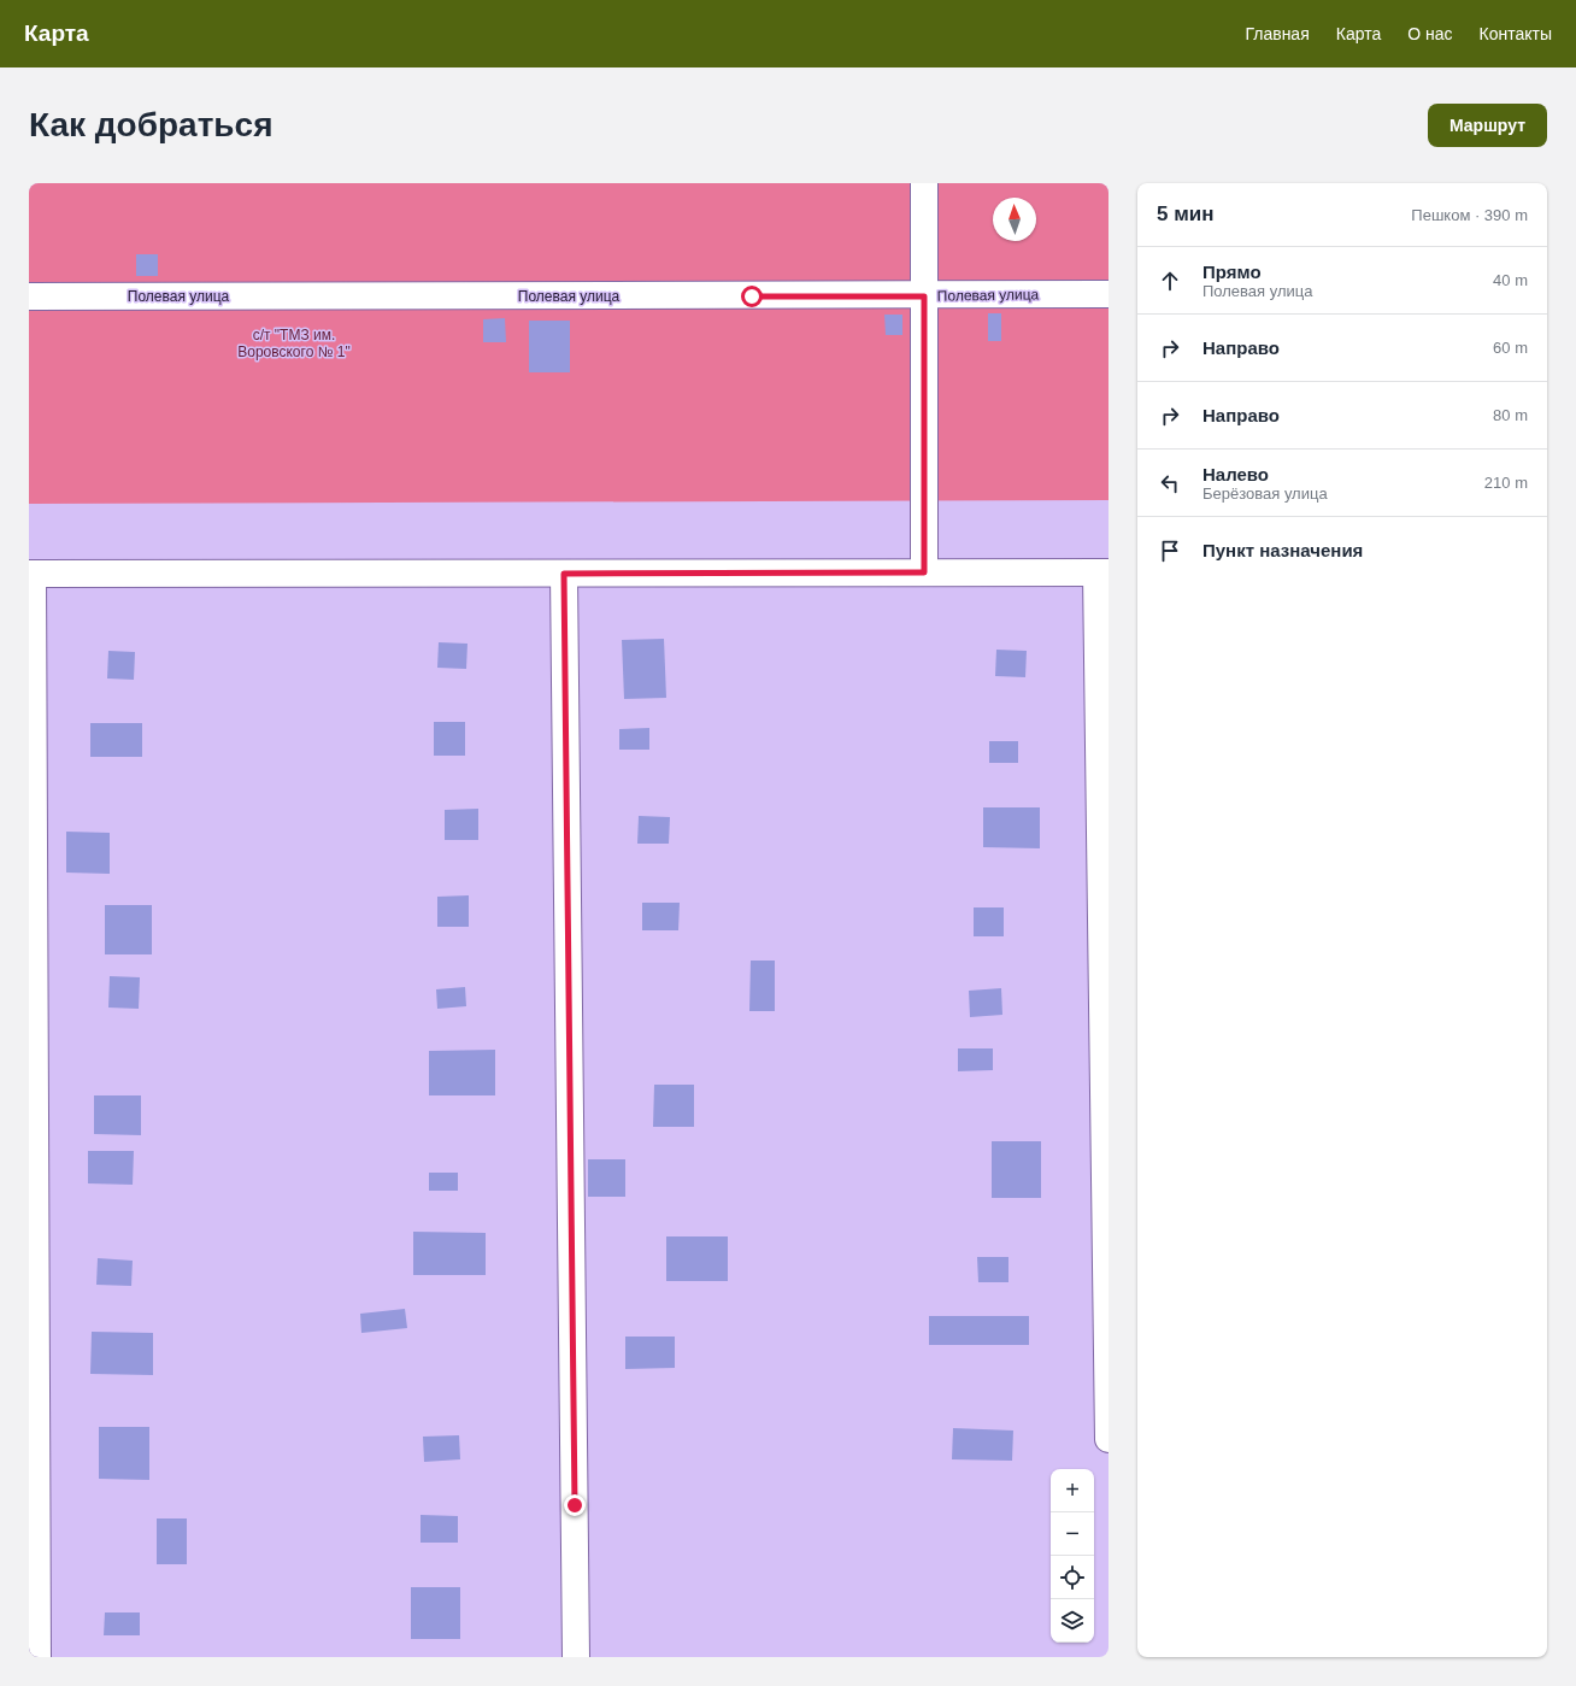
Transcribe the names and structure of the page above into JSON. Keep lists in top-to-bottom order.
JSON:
{
  "streets": {
    "street": ["Полевая улица"]
  },
  "parks": ["с/т \"ТМЗ им. Воровского № 1\""],
  "north": "top",
  "page": {
    "header": "Карта",
    "nav": [
      "Главная",
      "Карта",
      "О нас",
      "Контакты"
    ],
    "buttons": "Маршрут",
    "title": "Как добраться",
    "heading": ["5 мин", "Пешком · 390 m"],
    "list": [
      ["Прямо", "Полевая улица", "40 m"],
      ["Направо", "60 m"],
      ["Направо", "80 m"],
      ["Налево", "Берёзовая улица", "210 m"],
      "Пункт назначения"
    ],
    "map_buttons": ["+", "−"]
  }
}
